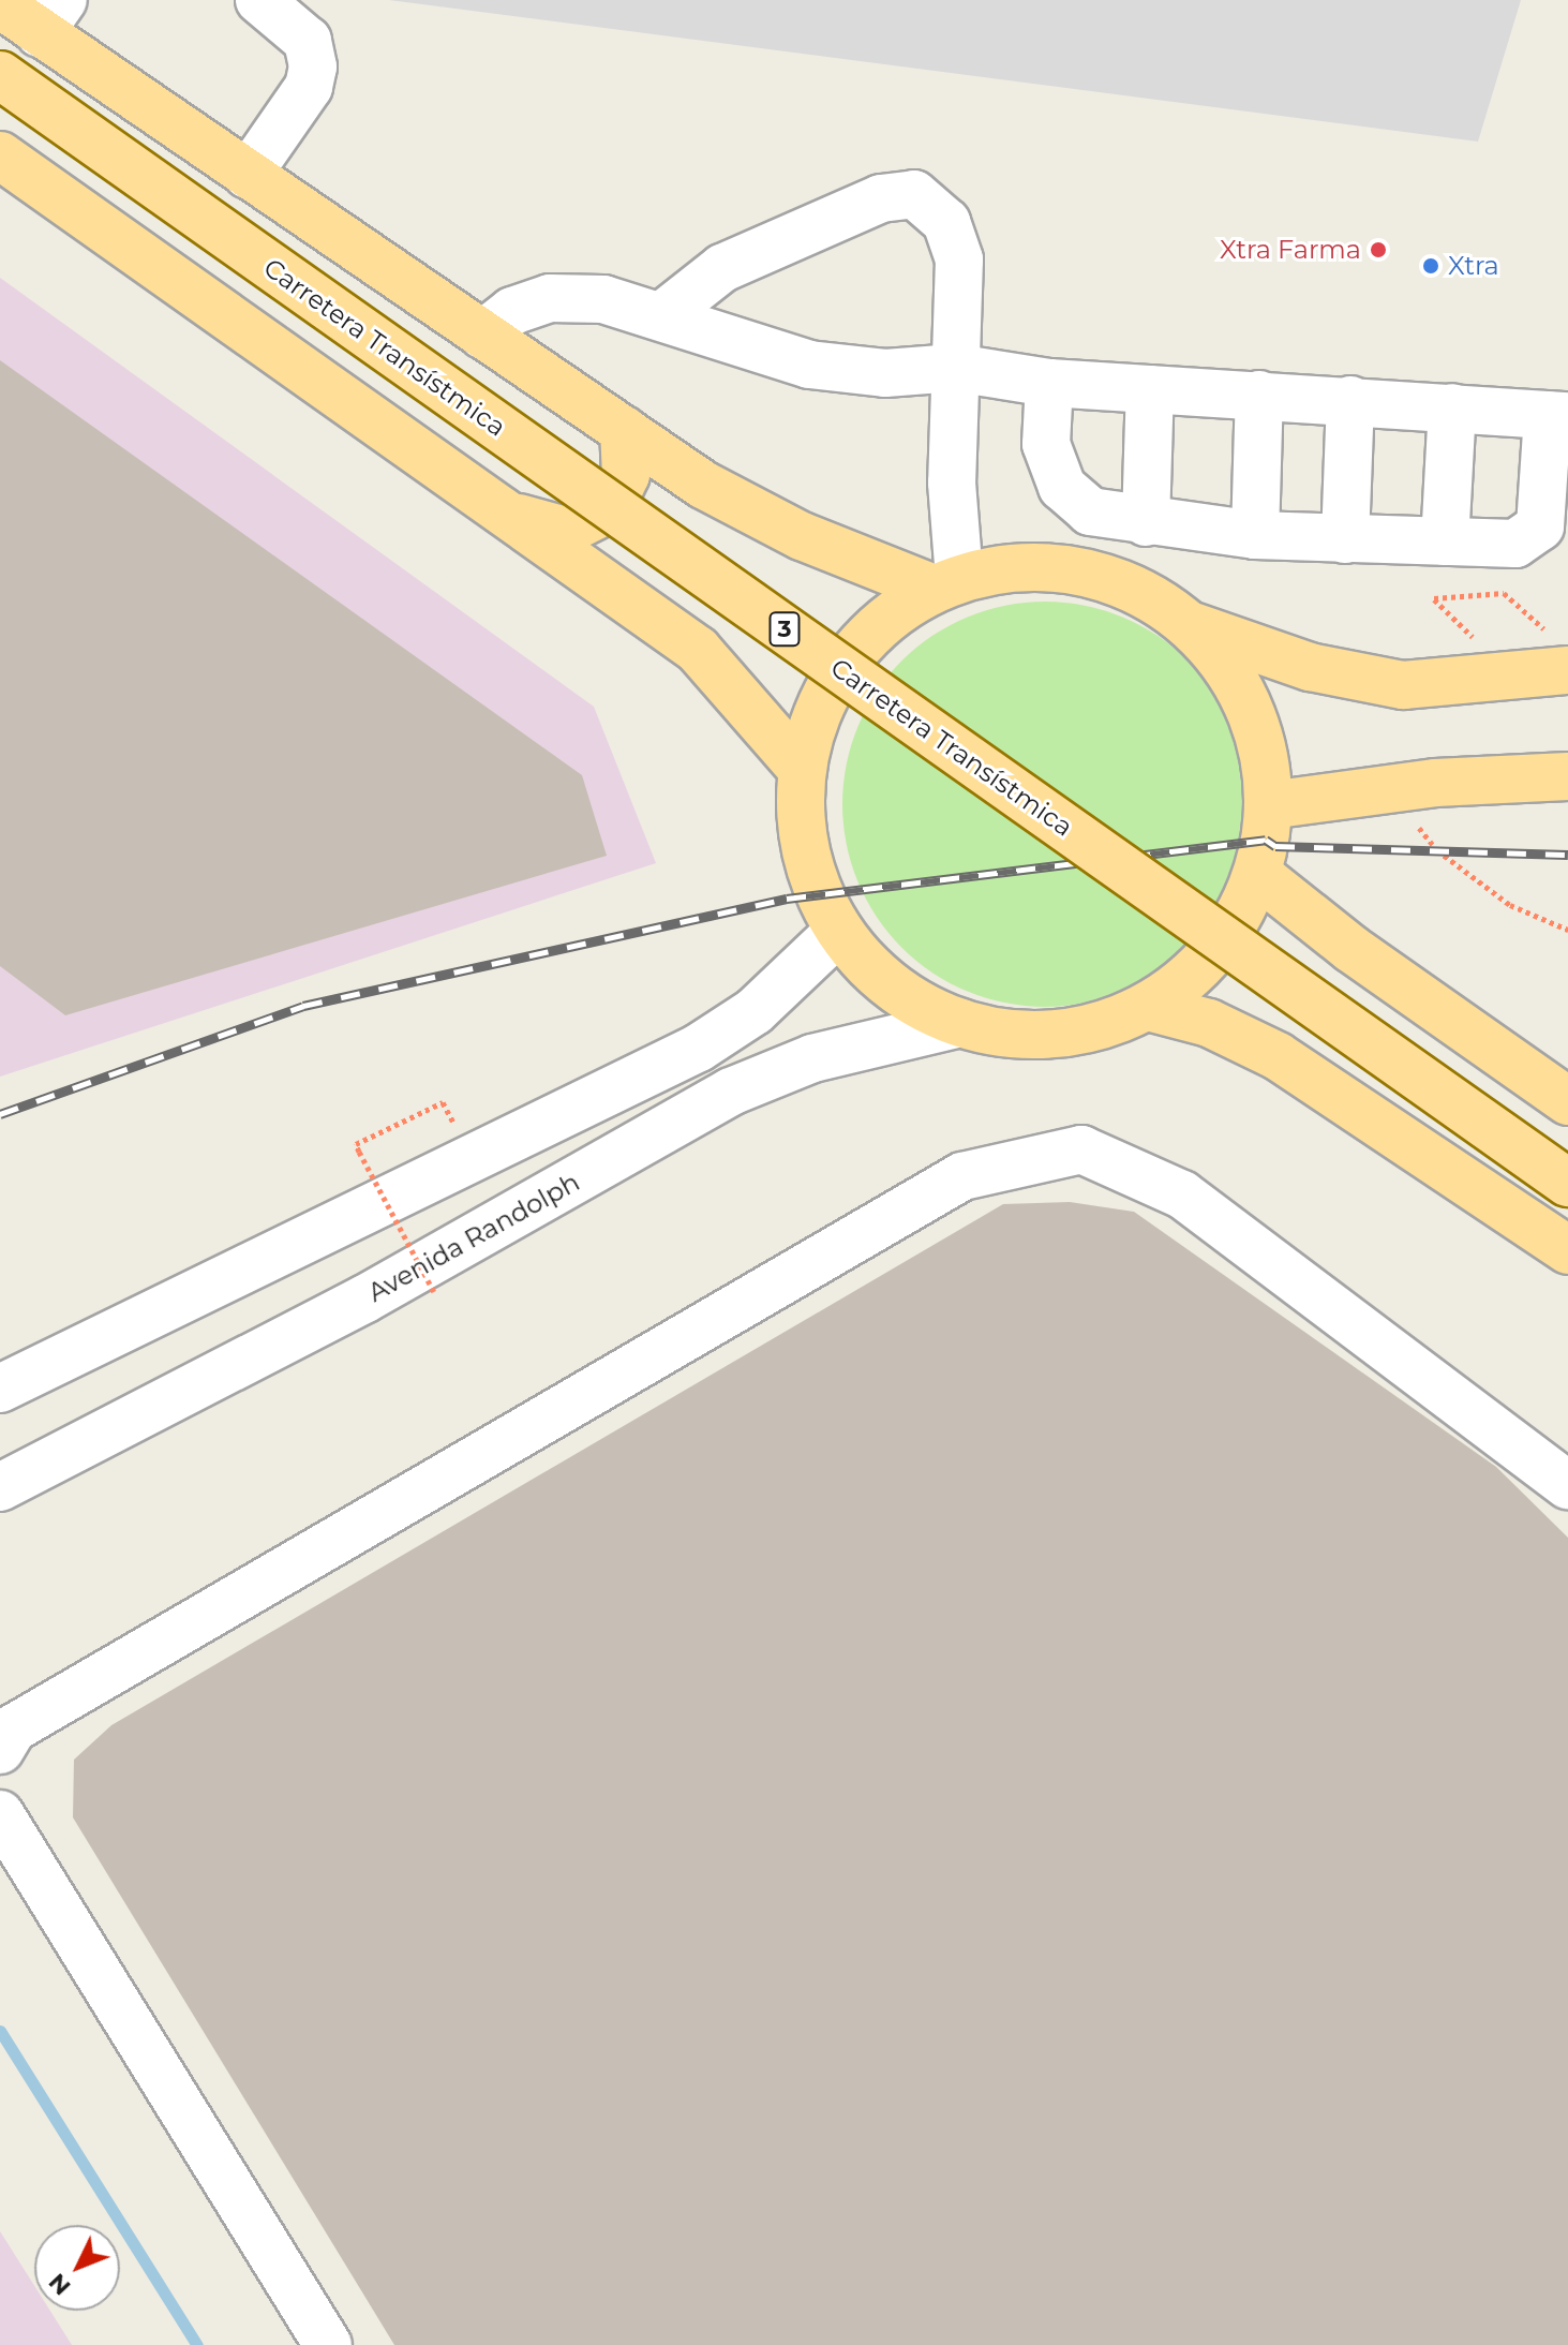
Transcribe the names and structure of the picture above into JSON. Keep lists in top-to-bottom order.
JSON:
{
  "streets": {
    "main road": ["Carretera Transístmica", "3"],
    "street": ["Avenida Randolph"]
  },
  "places": ["Xtra Farma", "Xtra"],
  "north": "bottom left"
}
